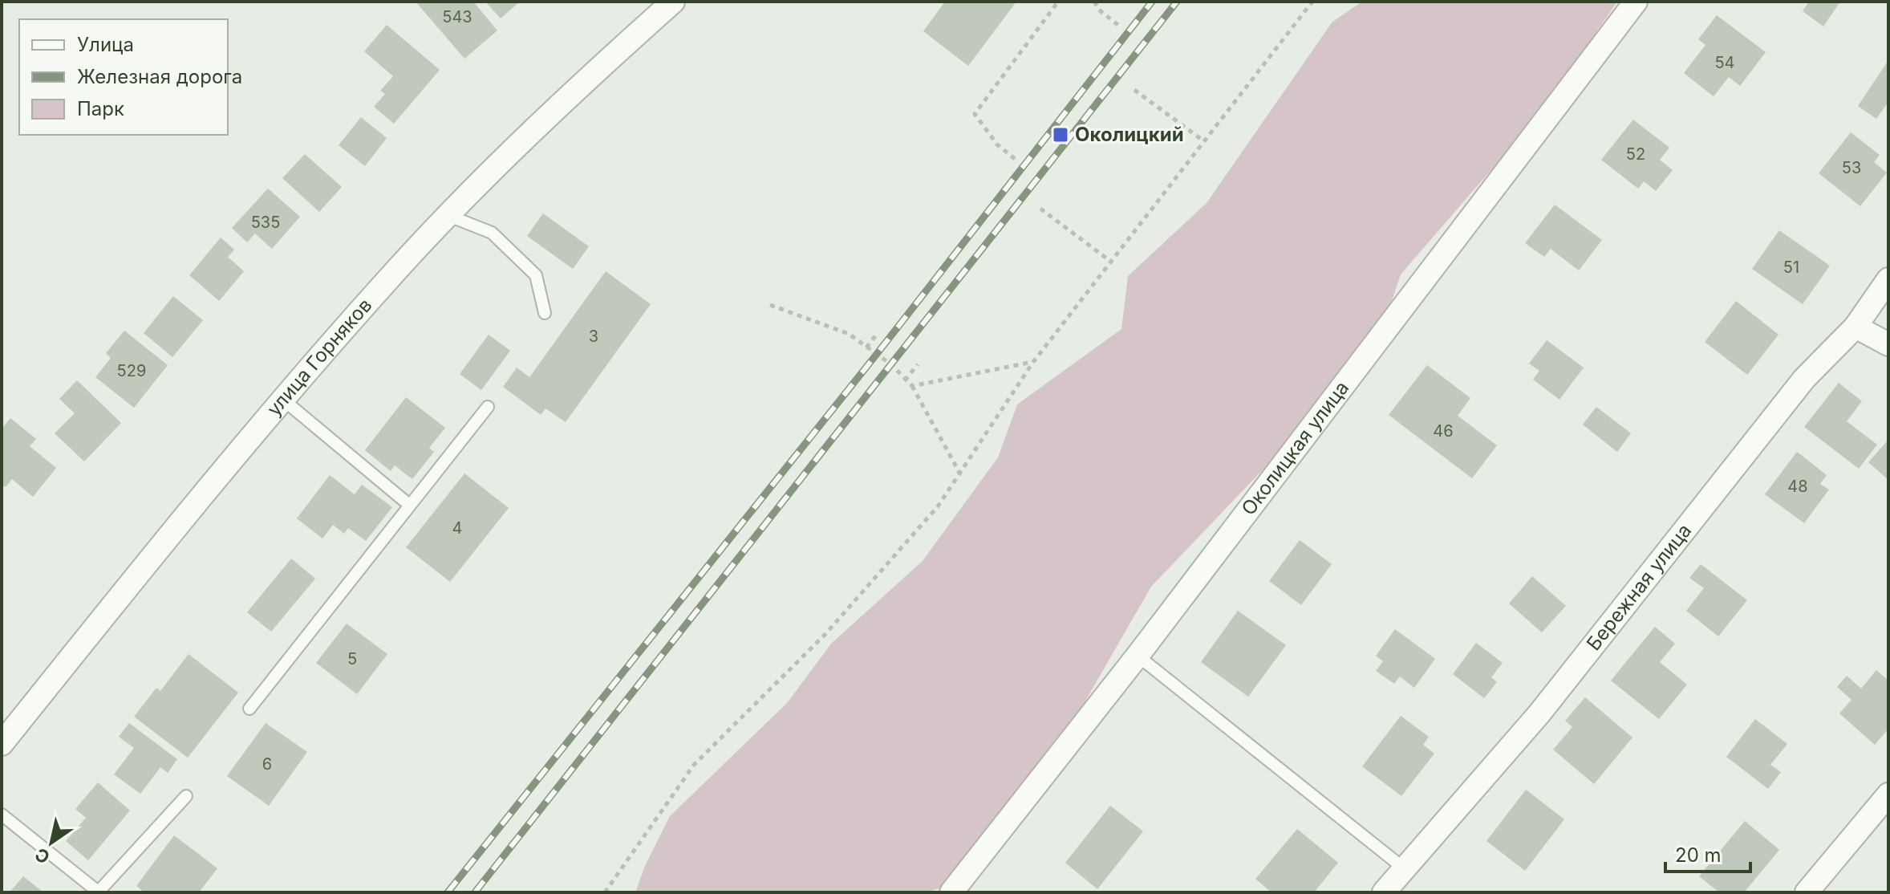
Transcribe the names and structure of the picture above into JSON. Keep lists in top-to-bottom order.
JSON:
{
  "streets": {
    "street": ["улица Горняков", "Околицкая улица", "Бережная улица"]
  },
  "places": {
    "transit": ["Околицкий"]
  },
  "house_numbers": [
    "543",
    "54",
    "52",
    "53",
    "535",
    "51",
    "3",
    "529",
    "46",
    "48",
    "4",
    "5",
    "6"
  ],
  "legend": ["Улица", "Железная дорога", "Парк"],
  "scale_bar": "20 m",
  "north": "bottom left"
}
